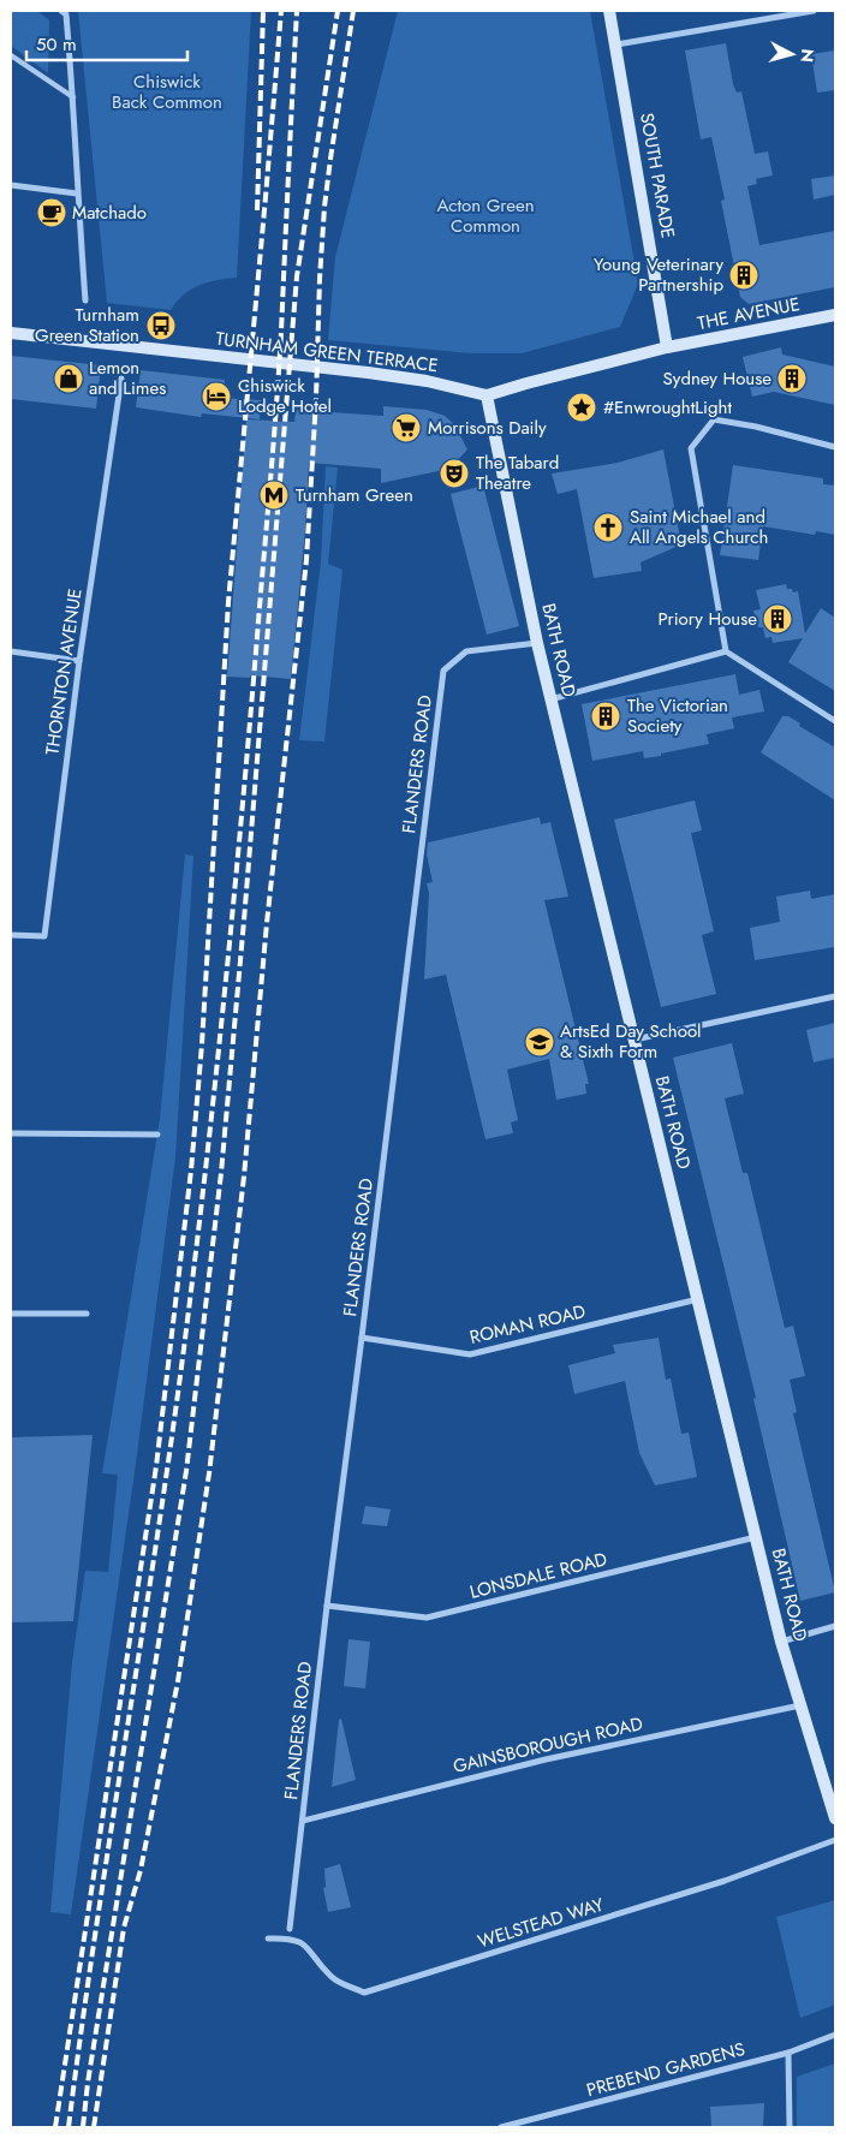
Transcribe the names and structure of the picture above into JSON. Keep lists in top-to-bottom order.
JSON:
{
  "streets": {
    "main road": [
      "SOUTH PARADE",
      "THE AVENUE",
      "TURNHAM GREEN TERRACE",
      "BATH ROAD"
    ],
    "street": [
      "THORNTON AVENUE",
      "FLANDERS ROAD",
      "ROMAN ROAD",
      "LONSDALE ROAD",
      "GAINSBOROUGH ROAD",
      "WELSTEAD WAY",
      "PREBEND GARDENS"
    ]
  },
  "crossings": [
    ["SOUTH PARADE", "THE AVENUE"],
    ["TURNHAM GREEN TERRACE", "BATH ROAD"],
    ["BATH ROAD", "FLANDERS ROAD"],
    ["BATH ROAD", "ROMAN ROAD"],
    ["BATH ROAD", "LONSDALE ROAD"],
    ["BATH ROAD", "GAINSBOROUGH ROAD"],
    ["FLANDERS ROAD", "ROMAN ROAD"],
    ["FLANDERS ROAD", "LONSDALE ROAD"],
    ["FLANDERS ROAD", "GAINSBOROUGH ROAD"]
  ],
  "parks": ["Chiswick Back Common", "Acton Green Common"],
  "places": {
    "cafe": ["Matchado"],
    "building": [
      "Young Veterinary Partnership",
      "Sydney House",
      "Priory House",
      "The Victorian Society"
    ],
    "bus stop": ["Turnham Green Station"],
    "shop": ["Lemon and Limes"],
    "hotel": ["Chiswick Lodge Hotel"],
    "place": ["#EnwroughtLight"],
    "supermarket": ["Morrisons Daily"],
    "theatre": ["The Tabard Theatre"],
    "metro station": ["Turnham Green"],
    "church": ["Saint Michael and All Angels Church"],
    "school or university": ["ArtsEd Day School & Sixth Form"]
  },
  "scale_bar": "50 m",
  "north": "right"
}
